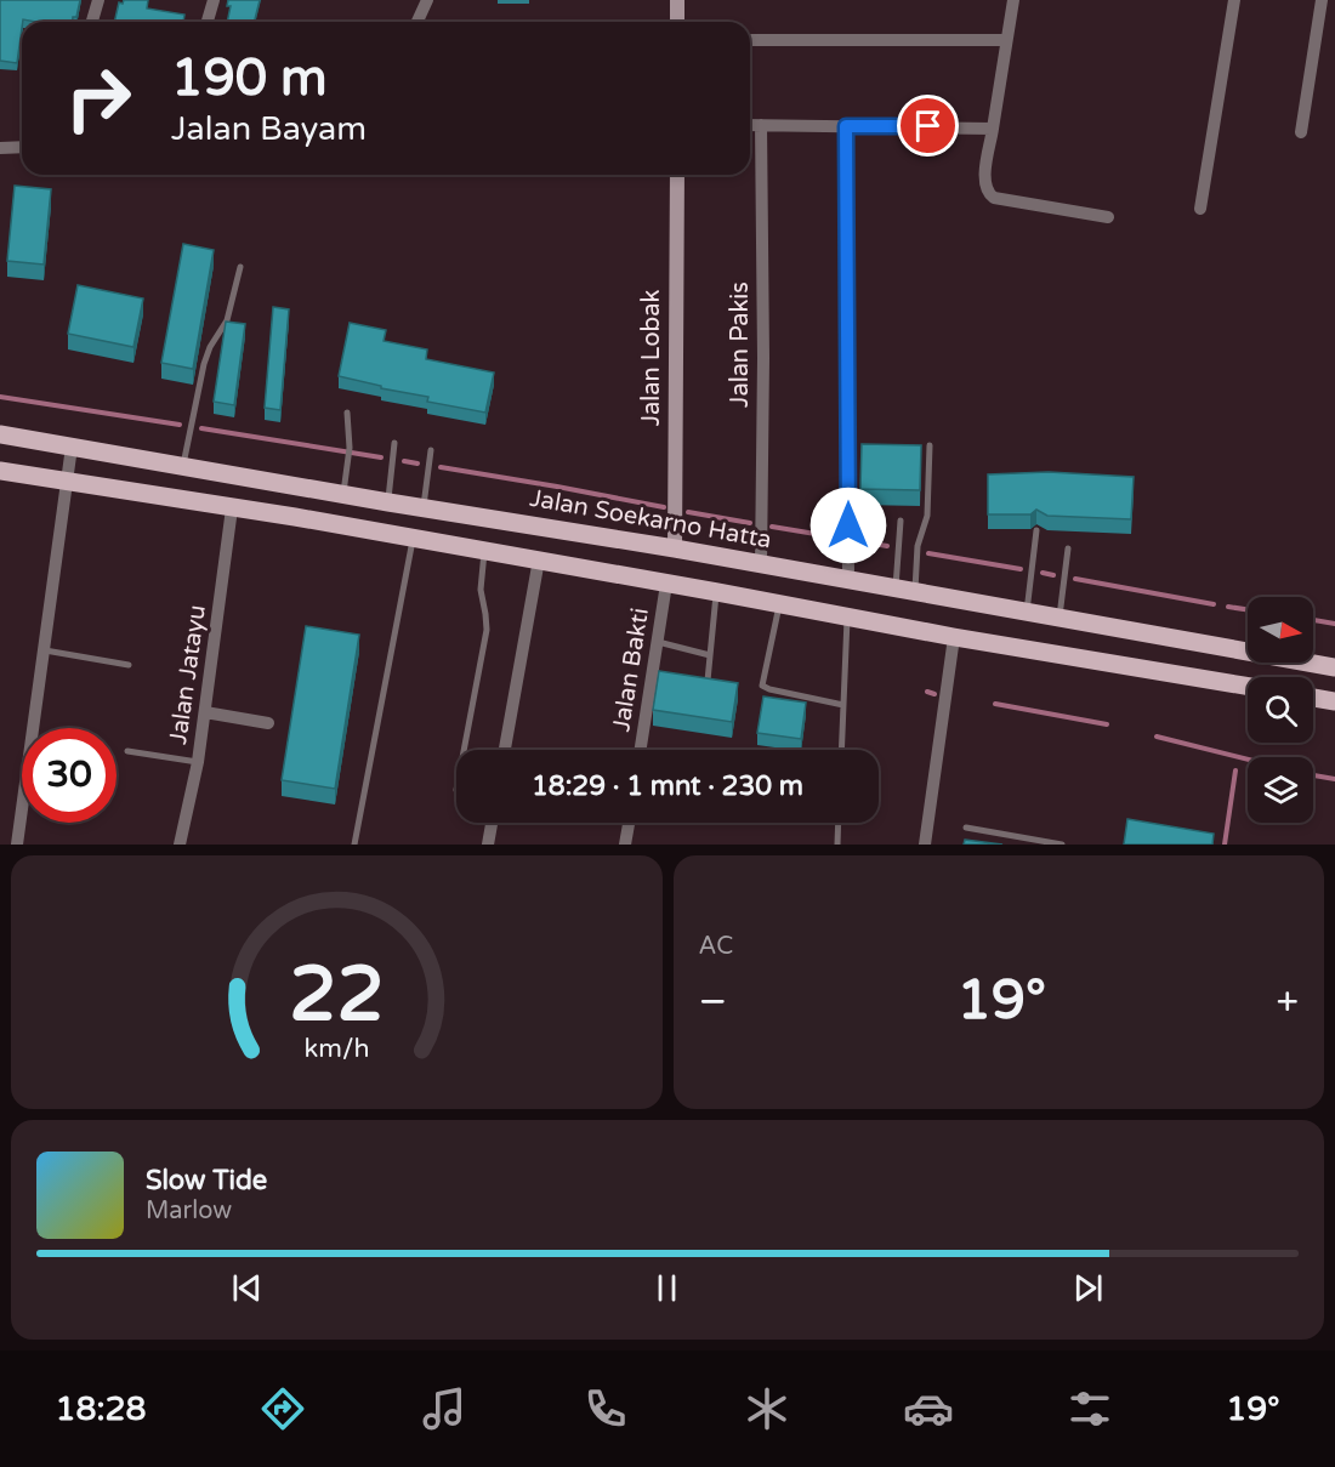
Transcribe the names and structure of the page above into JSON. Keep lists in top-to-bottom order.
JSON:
{
  "streets": {
    "main road": ["Jalan Lobak", "Jalan Soekarno Hatta"],
    "street": ["Jalan Pakis", "Jalan Bakti", "Jalan Jatayu"]
  },
  "crossings": [
    ["Jalan Pakis", "Jalan Soekarno Hatta"],
    ["Jalan Lobak", "Jalan Soekarno Hatta"]
  ],
  "north": "right",
  "page": {
    "turn": ["190 m", "Jalan Bayam"],
    "limit": "30",
    "trip": "18:29 · 1 mnt · 230 m",
    "tile": "AC",
    "heat": ["−", "19°", "+"],
    "song": ["Slow Tide", "Marlow"],
    "tabs": ["18:28", "19°"],
    "gauge": ["22", "km/h"]
  }
}
